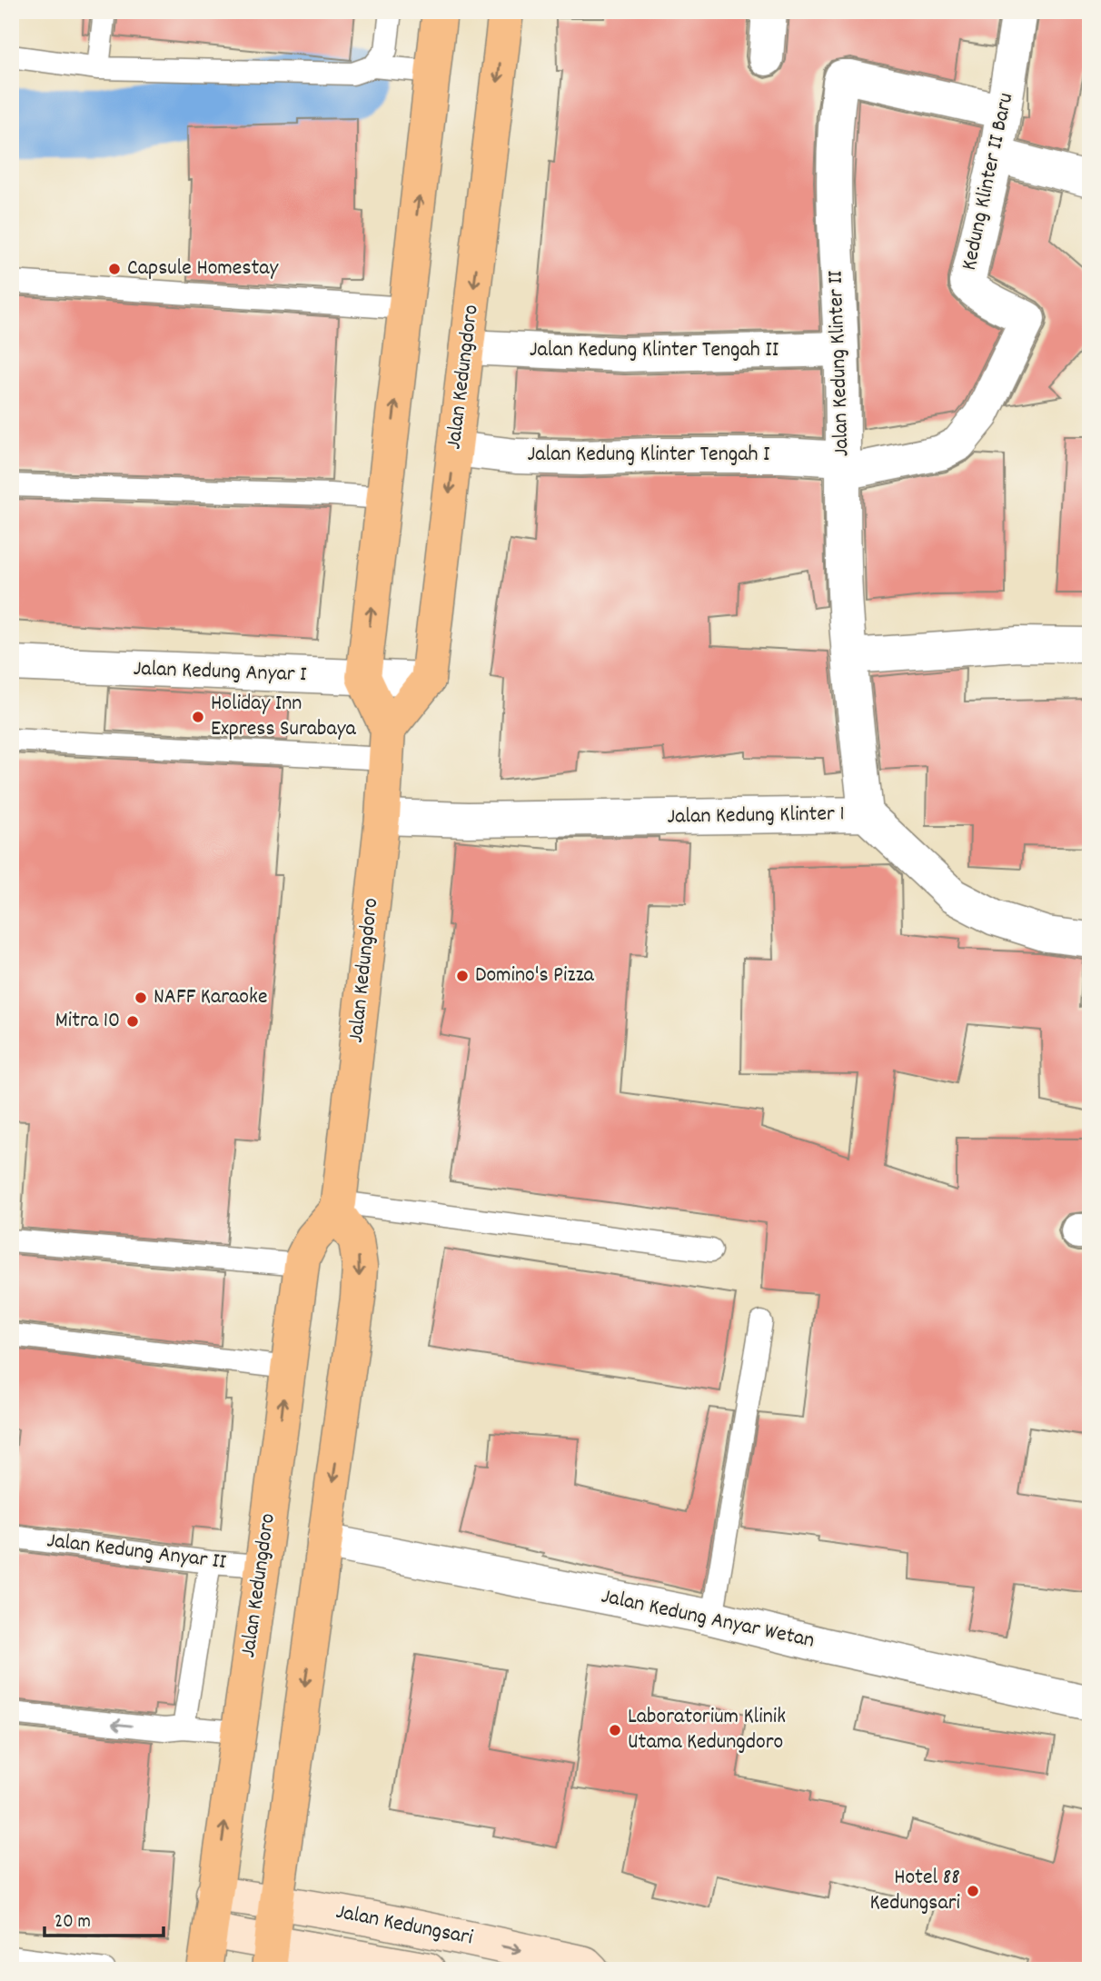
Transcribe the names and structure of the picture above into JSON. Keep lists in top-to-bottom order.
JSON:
{
  "streets": {
    "main road": ["Jalan Kedungdoro"],
    "street": [
      "Kedung Klinter II Baru",
      "Jalan Kedung Klinter Tengah II",
      "Jalan Kedung Klinter II",
      "Jalan Kedung Klinter Tengah I",
      "Jalan Kedung Anyar I",
      "Jalan Kedung Klinter 1",
      "Jalan Kedung Anyar Wetan",
      "Jalan Kedungsari"
    ],
    "lane": ["Jalan Kedung Anyar II"]
  },
  "crossings": [
    ["Kedung Klinter II Baru", "Jalan Kedung Klinter II"],
    ["Kedung Klinter II Baru", "Jalan Kedung Klinter Tengah I"],
    ["Jalan Kedung Klinter Tengah II", "Jalan Kedung Klinter II"],
    ["Jalan Kedung Klinter Tengah II", "Jalan Kedungdoro"],
    ["Jalan Kedung Klinter II", "Jalan Kedung Klinter Tengah I"],
    ["Jalan Kedung Klinter II", "Jalan Kedung Klinter 1"],
    ["Jalan Kedungdoro", "Jalan Kedung Klinter Tengah I"],
    ["Jalan Kedungdoro", "Jalan Kedung Anyar I"],
    ["Jalan Kedungdoro", "Jalan Kedung Klinter 1"],
    ["Jalan Kedungdoro", "Jalan Kedung Anyar II"],
    ["Jalan Kedungdoro", "Jalan Kedungsari"]
  ],
  "places": [
    "Capsule Homestay",
    "Holiday Inn Express Surabaya",
    "Domino's Pizza",
    "NAFF Karaoke",
    "Mitra 10",
    "Laboratorium Klinik Utama Kedungdoro",
    "Hotel 88 Kedungsari"
  ],
  "scale_bar": "20 m"
}
